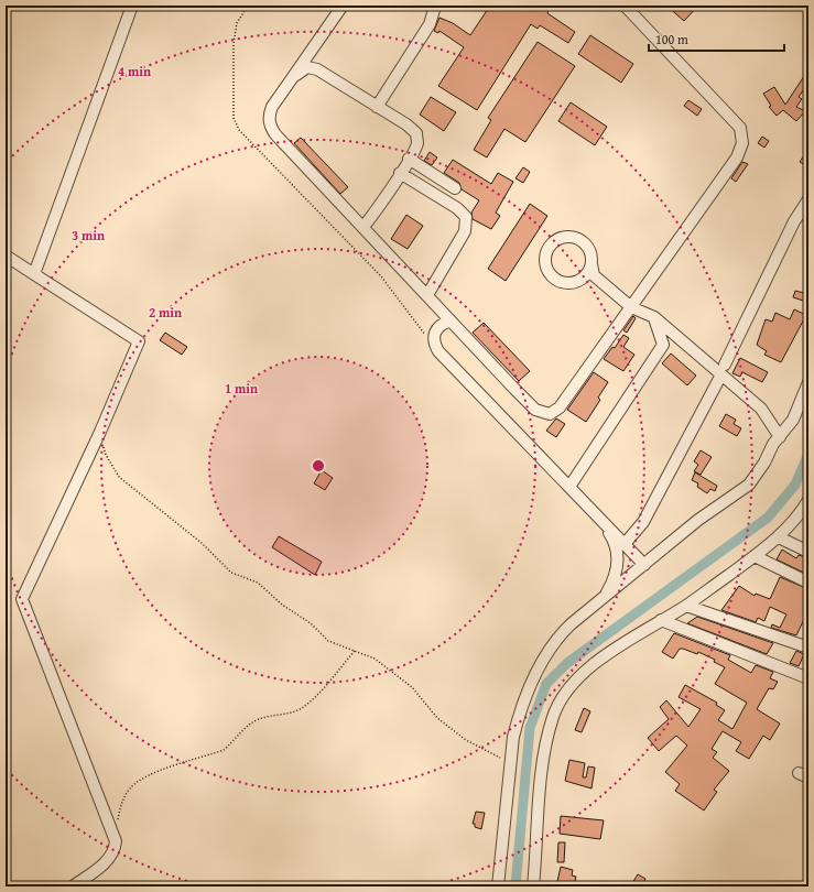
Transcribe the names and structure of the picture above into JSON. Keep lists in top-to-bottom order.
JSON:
{
  "scale_bar": "100 m",
  "rings": [
    "4 min",
    "3 min",
    "2 min",
    "1 min"
  ]
}
